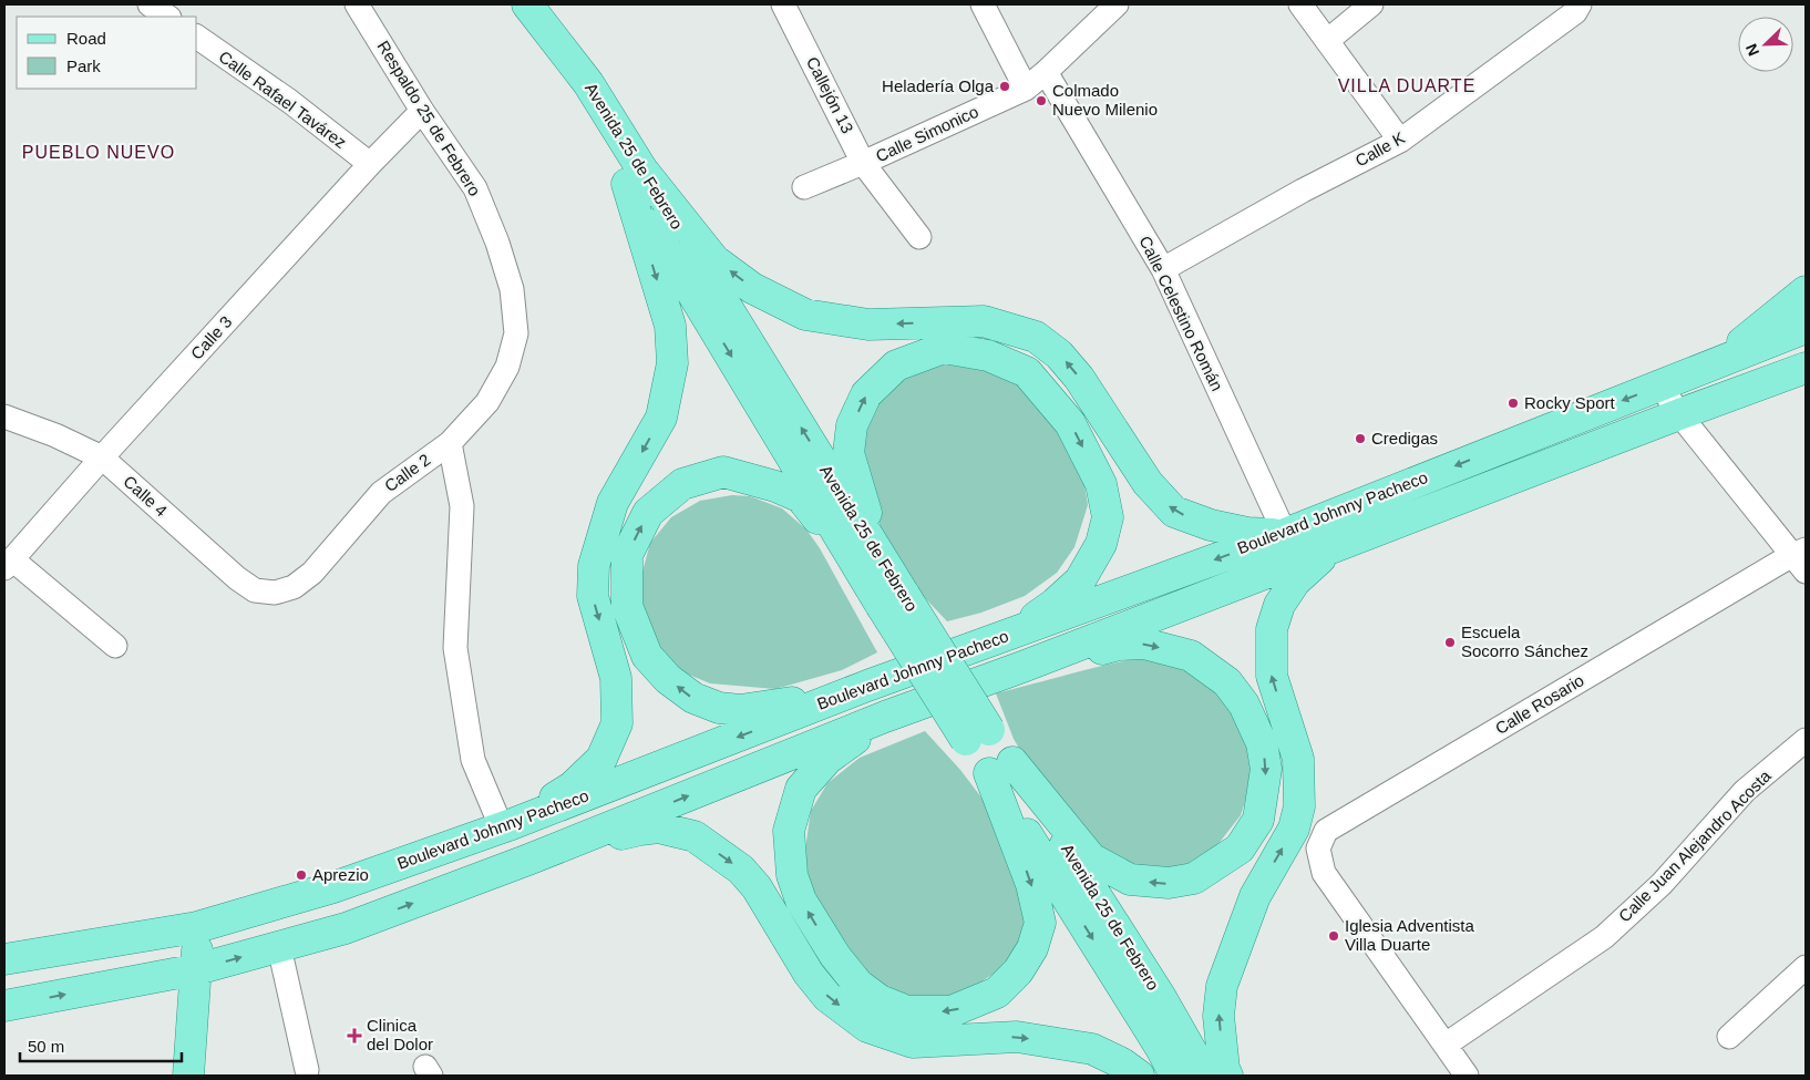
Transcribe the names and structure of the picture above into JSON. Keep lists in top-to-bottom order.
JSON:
{
  "streets": {
    "main road": ["Avenida 25 de Febrero", "Boulevard Johnny Pacheco"],
    "street": [
      "Callejón 13",
      "Calle Rafael Tavárez",
      "Respaldo 25 de Febrero",
      "Calle Simonico",
      "Calle K",
      "Calle Celestino Román",
      "Calle 3",
      "Calle 2",
      "Calle 4",
      "Calle Rosario",
      "Calle Juan Alejandro Acosta"
    ]
  },
  "crossings": [
    ["Callejón 13", "Calle Simonico"],
    ["Calle Rafael Tavárez", "Calle 3"],
    ["Respaldo 25 de Febrero", "Calle 3"],
    ["Respaldo 25 de Febrero", "Calle 2"],
    ["Calle Simonico", "Calle Celestino Román"],
    ["Calle K", "Calle Celestino Román"],
    ["Calle Celestino Román", "Boulevard Johnny Pacheco"],
    ["Calle 3", "Calle 4"],
    ["Calle 2", "Calle 4"],
    ["Calle Rosario", "Calle Juan Alejandro Acosta"]
  ],
  "districts": ["VILLA DUARTE", "PUEBLO NUEVO"],
  "places": {
    "other": [
      "Heladería Olga",
      "Colmado Nuevo Milenio",
      "Rocky Sport",
      "Credigas",
      "Escuela Socorro Sánchez",
      "Aprezio",
      "Iglesia Adventista Villa Duarte"
    ],
    "health": ["Clinica del Dolor"]
  },
  "legend": ["Road", "Park"],
  "scale_bar": "50 m",
  "north": "bottom left"
}
